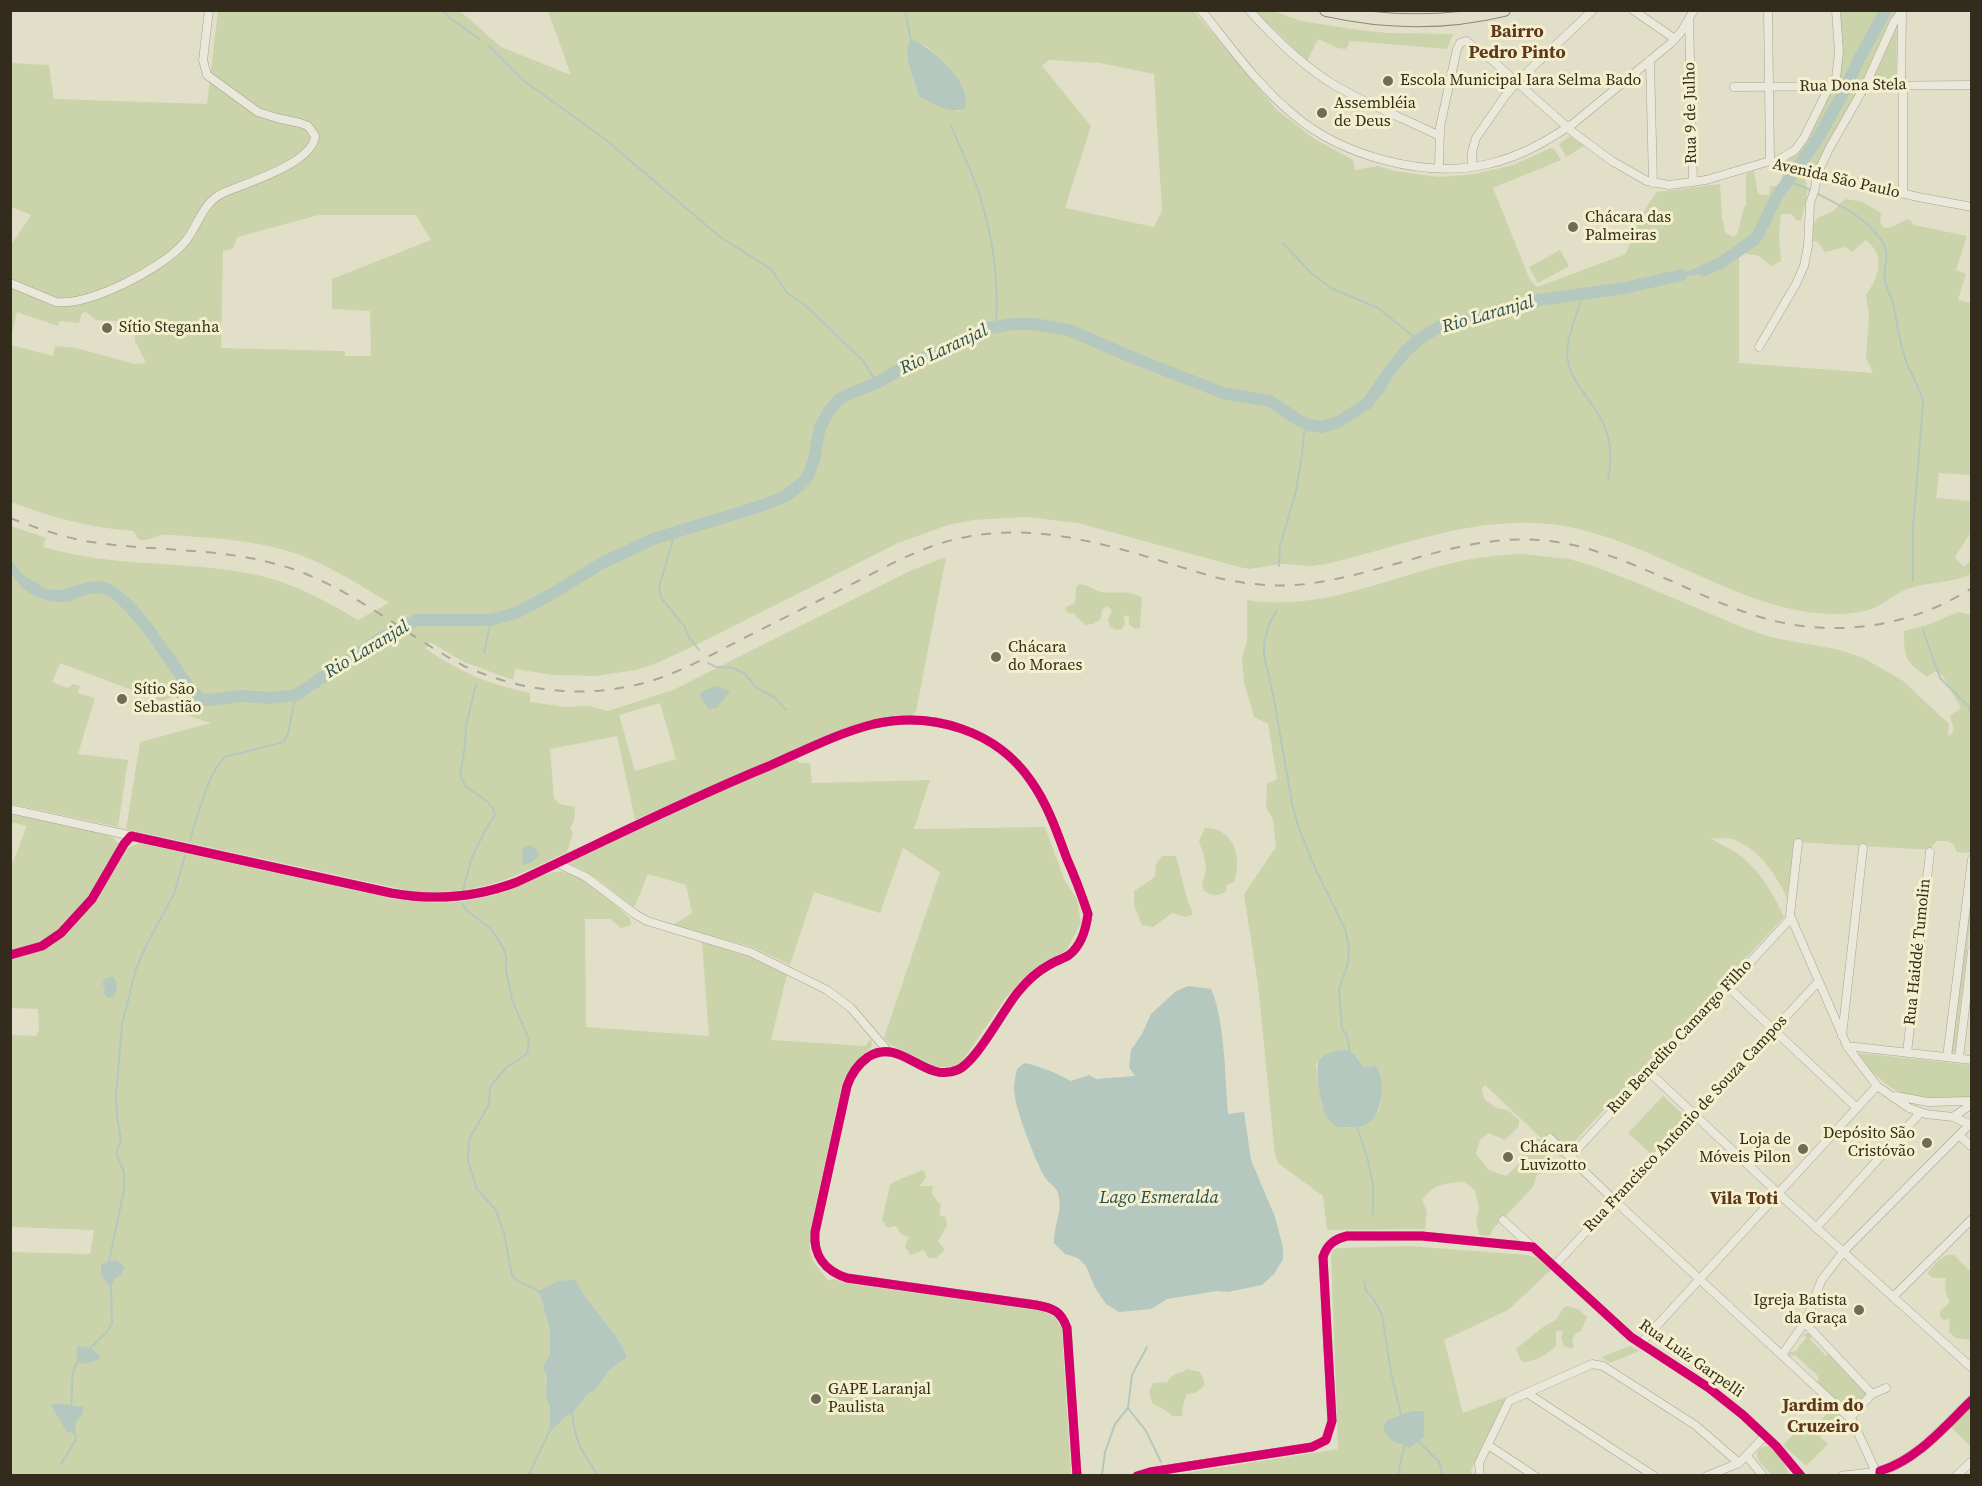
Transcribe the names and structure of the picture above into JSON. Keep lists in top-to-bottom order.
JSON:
{
  "streets": {
    "street": [
      "Rua Dona Stela",
      "Rua 9 de Julho",
      "Avenida São Paulo",
      "Rua Haiddé Tumolin",
      "Rua Benedito Camargo Filho",
      "Rua Francisco Antonio de Souza Campos",
      "Rua Luiz Garpelli"
    ]
  },
  "crossings": [
    ["Rua 9 de Julho", "Avenida São Paulo"],
    ["Rua Francisco Antonio de Souza Campos", "Rua Luiz Garpelli"]
  ],
  "districts": ["Bairro Pedro Pinto", "Vila Toti", "Jardim do Cruzeiro"],
  "water": ["Rio Laranjal", "Lago Esmeralda"],
  "places": [
    "Escola Municipal Iara Selma Bado",
    "Assembléia de Deus",
    "Chácara das Palmeiras",
    "Sítio Steganha",
    "Chácara do Moraes",
    "Sítio São Sebastião",
    "Depósito São Cristóvão",
    "Loja de Móveis Pilon",
    "Chácara Luvizotto",
    "Igreja Batista da Graça",
    "GAPE Laranjal Paulista"
  ]
}
